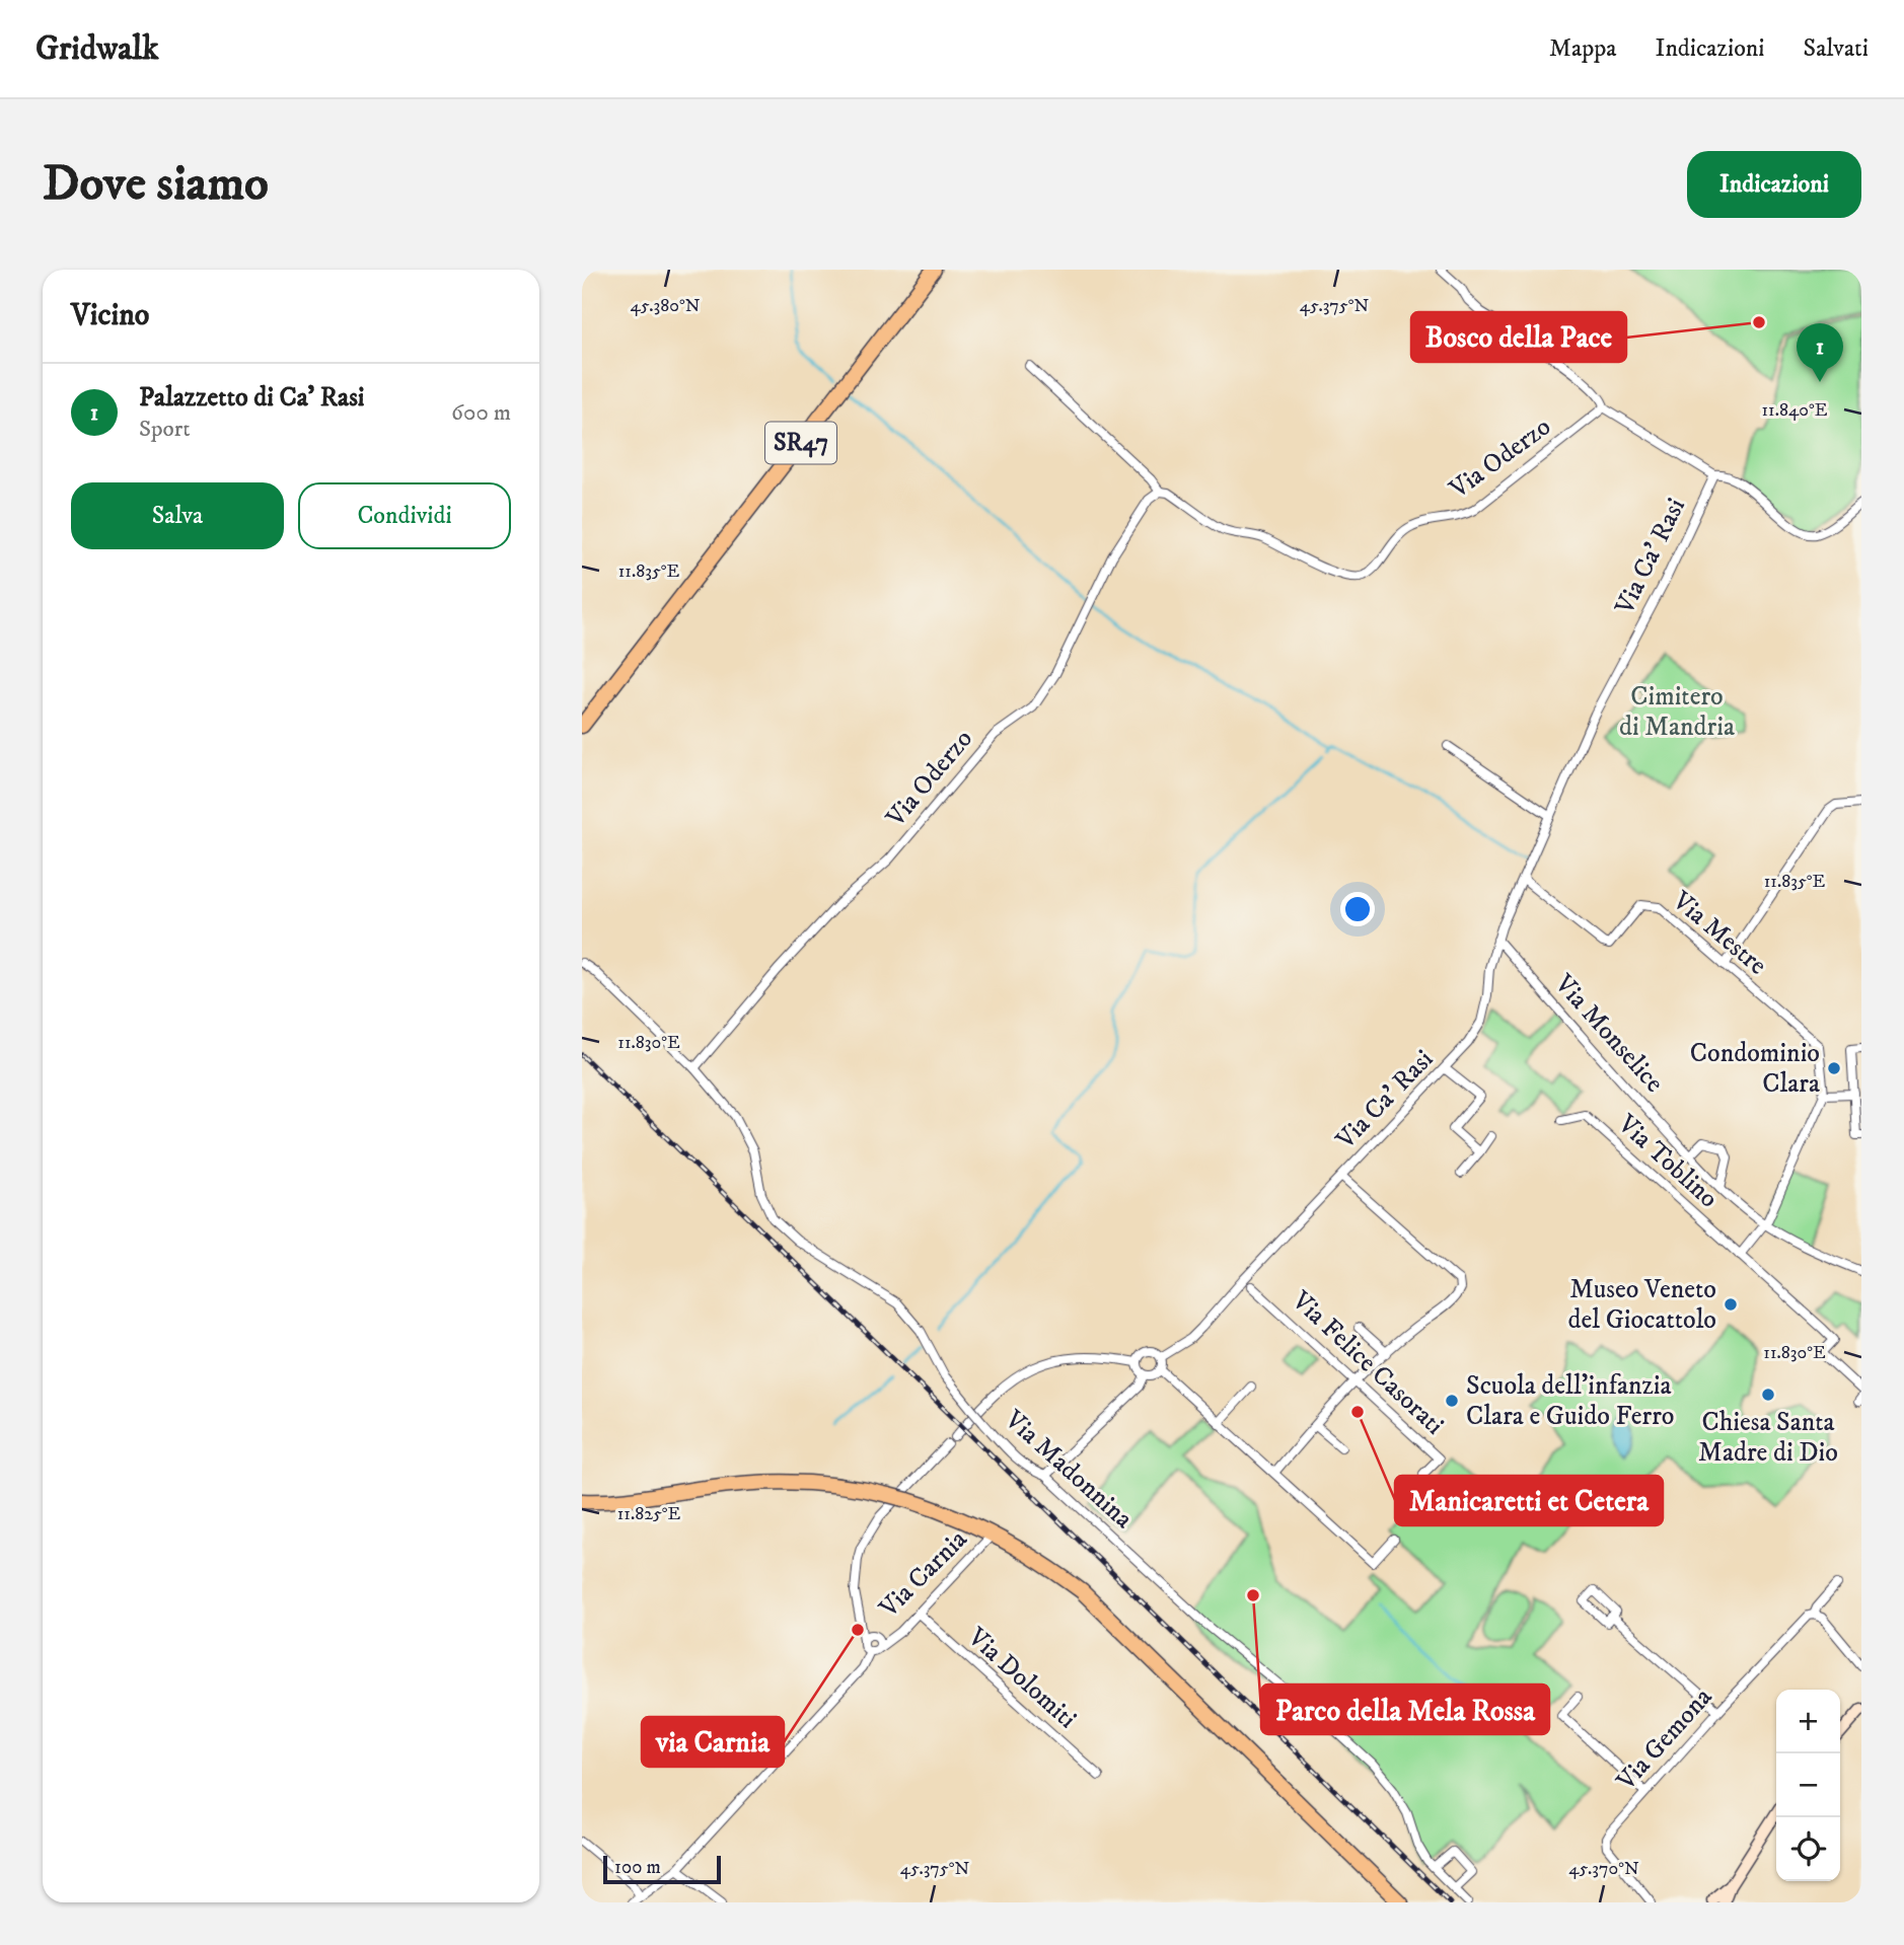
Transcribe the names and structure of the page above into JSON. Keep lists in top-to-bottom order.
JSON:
{
  "streets": {
    "highway": ["SR47"],
    "street": [
      "Via Oderzo",
      "Via Ca' Rasi",
      "Via Mestre",
      "Via Monselice",
      "Via Toblino",
      "Via Felice Casorati",
      "Via Madonnina",
      "Via Carnia",
      "Via Dolomiti",
      "Via Gemona"
    ]
  },
  "crossings": [
    ["Via Oderzo", "Via Madonnina"],
    ["Via Ca' Rasi", "Via Mestre"],
    ["Via Ca' Rasi", "Via Monselice"],
    ["Via Mestre", "Via Monselice"],
    ["Via Carnia", "Via Dolomiti"]
  ],
  "parks": ["Cimitero di Mandria"],
  "places": [
    "Bosco della Pace",
    "Condominio Clara",
    "Museo Veneto del Giocattolo",
    "Chiesa Santa Madre di Dio",
    "Scuola dell'infanzia Clara e Guido Ferro",
    "Manicaretti et Cetera",
    "Parco della Mela Rossa",
    "via Carnia"
  ],
  "scale_bar": "100 m",
  "page": {
    "header": "Gridwalk",
    "nav": ["Mappa", "Indicazioni", "Salvati"],
    "buttons": [
      "Indicazioni",
      ["Salva", "Condividi"]
    ],
    "title": "Dove siamo",
    "heading": "Vicino",
    "pins": "1",
    "list": [
      {
        "mark": "1",
        "name": "Palazzetto di Ca' Rasi",
        "note": "Sport",
        "value": "600 m"
      }
    ],
    "map_buttons": ["+", "−"],
    "scale": "100 m"
  },
  "coordinates": [
    "45.380°N",
    "45.375°N",
    "11.840°E",
    "11.835°E",
    "11.830°E",
    "11.825°E",
    "45.370°N"
  ]
}
